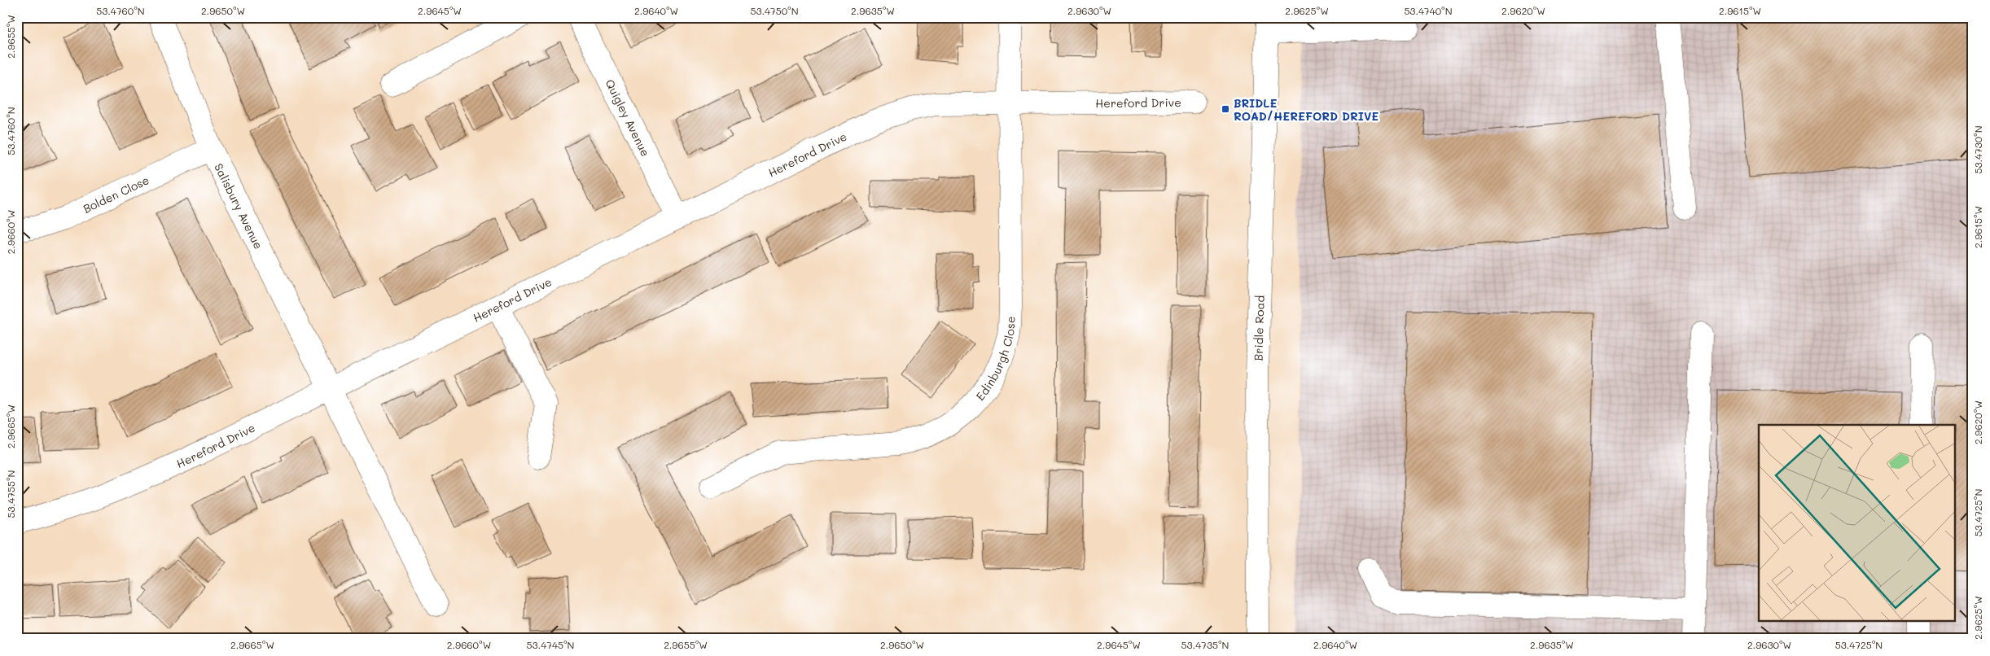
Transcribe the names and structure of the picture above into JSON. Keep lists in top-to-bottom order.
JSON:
{
  "streets": {
    "street": [
      "Hereford Drive",
      "Quigley Avenue",
      "Bolden Close",
      "Salisbury Avenue",
      "Bridle Road",
      "Edinburgh Close"
    ]
  },
  "crossings": [
    ["Hereford Drive", "Quigley Avenue"],
    ["Hereford Drive", "Salisbury Avenue"],
    ["Hereford Drive", "Edinburgh Close"],
    ["Bolden Close", "Salisbury Avenue"]
  ],
  "places": {
    "transit": ["BRIDLE ROAD/HEREFORD DRIVE"]
  },
  "coordinates": [
    "53.4760°N",
    "2.9650°W",
    "2.9645°W",
    "2.9640°W",
    "53.4750°N",
    "2.9635°W",
    "2.9630°W",
    "2.9625°W",
    "53.4740°N",
    "2.9620°W",
    "2.9615°W",
    "2.9655°W",
    "53.4730°N",
    "2.9660°W",
    "2.9665°W",
    "53.4755°N",
    "53.4725°N",
    "53.4745°N",
    "53.4735°N"
  ]
}
